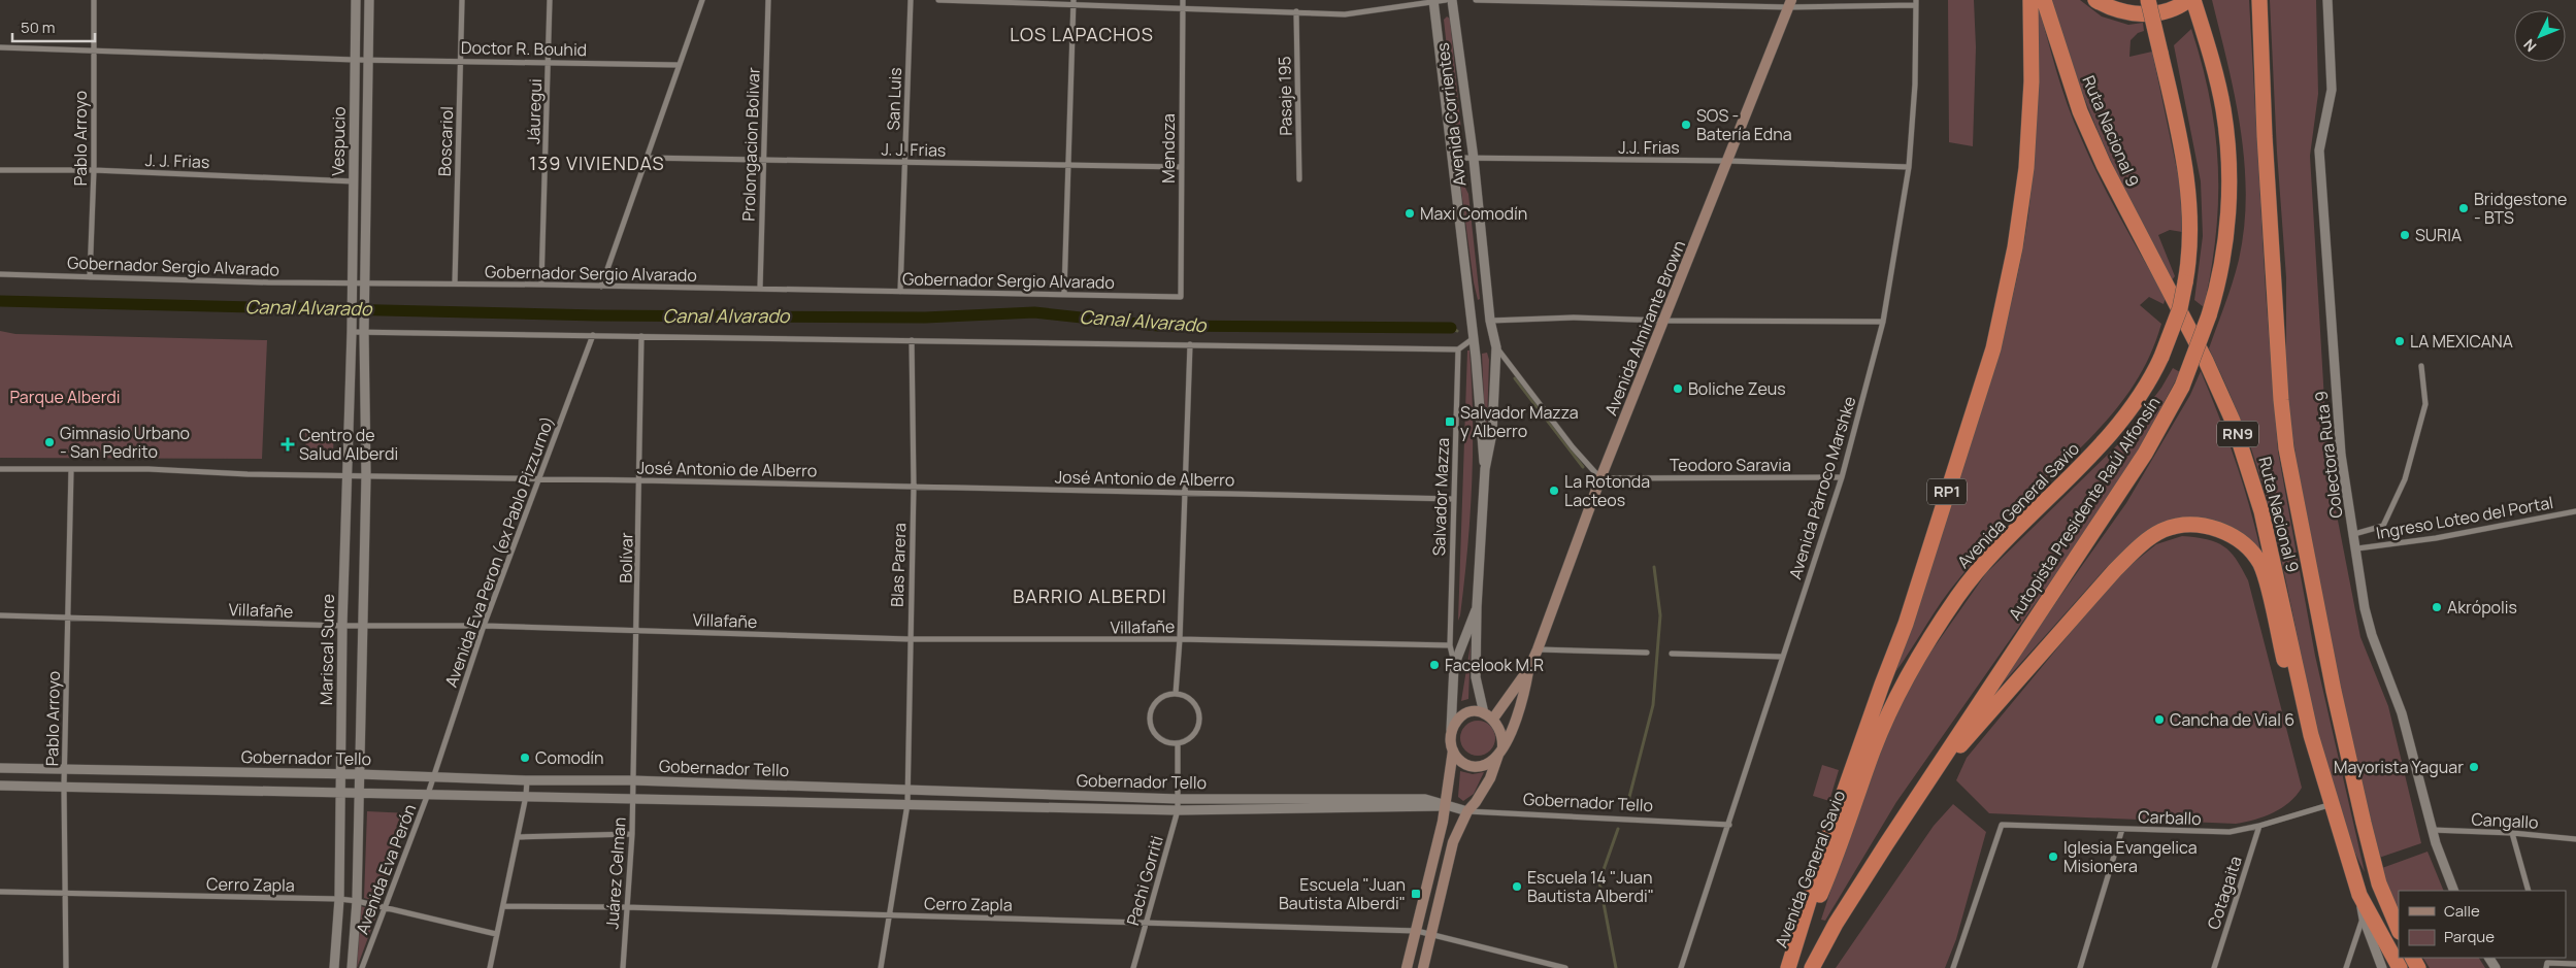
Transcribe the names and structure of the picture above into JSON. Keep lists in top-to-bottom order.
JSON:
{
  "streets": {
    "highway": [
      "Ruta Nacional 9",
      "RN9",
      "RP1",
      "Avenida General Savio",
      "Autopista Presidente Raúl Alfonsín"
    ],
    "main road": ["Avenida Almirante Brown"],
    "street": [
      "Doctor R. Bouhid",
      "Pasaje 195",
      "San Luis",
      "Jáuregui",
      "Avenida Corrientes",
      "Pablo Arroyo",
      "Vespucio",
      "Boscariol",
      "Prolongacion Bolivar",
      "J.J. Frias",
      "Mendoza",
      "J. J. Frias",
      "Gobernador Sergio Alvarado",
      "Colectora Ruta 9",
      "Teodoro Saravia",
      "José Antonio de Alberro",
      "Avenida Párroco Marshke",
      "Salvador Mazza",
      "Ingreso Loteo del Portal",
      "Avenida Eva Peron (ex Pablo Pizzurno)",
      "Bolívar",
      "Blas Parera",
      "Villafañe",
      "Mariscal Sucre",
      "Gobernador Tello",
      "Carballo",
      "Cangallo",
      "Avenida Eva Perón",
      "Juárez Celman",
      "Pachi Gorriti",
      "Cerro Zapla",
      "Cotagaita"
    ]
  },
  "crossings": [
    ["Doctor R. Bouhid", "Jáuregui"],
    ["Doctor R. Bouhid", "Pablo Arroyo"],
    ["Doctor R. Bouhid", "Vespucio"],
    ["Doctor R. Bouhid", "Boscariol"],
    ["San Luis", "J. J. Frias"],
    ["San Luis", "Gobernador Sergio Alvarado"],
    ["Jáuregui", "Gobernador Sergio Alvarado"],
    ["Avenida Corrientes", "J.J. Frias"],
    ["Avenida Corrientes", "Salvador Mazza"],
    ["Ruta Nacional 9", "Carballo"],
    ["Pablo Arroyo", "J. J. Frias"],
    ["Pablo Arroyo", "Gobernador Sergio Alvarado"],
    ["Pablo Arroyo", "José Antonio de Alberro"],
    ["Pablo Arroyo", "Villafañe"],
    ["Pablo Arroyo", "Gobernador Tello"],
    ["Pablo Arroyo", "Cerro Zapla"],
    ["Vespucio", "J. J. Frias"],
    ["Vespucio", "Gobernador Sergio Alvarado"],
    ["Vespucio", "Mariscal Sucre"],
    ["Boscariol", "Gobernador Sergio Alvarado"],
    ["Prolongacion Bolivar", "J. J. Frias"],
    ["Prolongacion Bolivar", "Gobernador Sergio Alvarado"],
    ["J.J. Frias", "Avenida Almirante Brown"],
    ["J.J. Frias", "Avenida Párroco Marshke"],
    ["Mendoza", "J. J. Frias"],
    ["Mendoza", "Gobernador Sergio Alvarado"],
    ["Avenida Almirante Brown", "Teodoro Saravia"],
    ["Colectora Ruta 9", "Ingreso Loteo del Portal"],
    ["Colectora Ruta 9", "Cangallo"],
    ["Teodoro Saravia", "Avenida Párroco Marshke"],
    ["José Antonio de Alberro", "Salvador Mazza"],
    ["José Antonio de Alberro", "Avenida Eva Peron (ex Pablo Pizzurno)"],
    ["José Antonio de Alberro", "Bolívar"],
    ["José Antonio de Alberro", "Blas Parera"],
    ["José Antonio de Alberro", "Mariscal Sucre"],
    ["Avenida Párroco Marshke", "Gobernador Tello"],
    ["RP1", "Avenida General Savio"],
    ["Salvador Mazza", "Villafañe"],
    ["Avenida Eva Peron (ex Pablo Pizzurno)", "Villafañe"],
    ["Avenida Eva Peron (ex Pablo Pizzurno)", "Gobernador Tello"],
    ["Avenida Eva Peron (ex Pablo Pizzurno)", "Avenida Eva Perón"],
    ["Bolívar", "Villafañe"],
    ["Bolívar", "Gobernador Tello"],
    ["Bolívar", "Juárez Celman"],
    ["Blas Parera", "Villafañe"],
    ["Blas Parera", "Gobernador Tello"],
    ["Blas Parera", "Cerro Zapla"],
    ["Villafañe", "Mariscal Sucre"],
    ["Mariscal Sucre", "Gobernador Tello"],
    ["Mariscal Sucre", "Cerro Zapla"],
    ["Gobernador Tello", "Avenida Eva Perón"],
    ["Gobernador Tello", "Juárez Celman"],
    ["Gobernador Tello", "Pachi Gorriti"],
    ["Carballo", "Cotagaita"],
    ["Avenida Eva Perón", "Cerro Zapla"],
    ["Juárez Celman", "Cerro Zapla"],
    ["Pachi Gorriti", "Cerro Zapla"]
  ],
  "districts": ["LOS LAPACHOS", "139 VIVIENDAS", "BARRIO ALBERDI"],
  "water": ["Canal Alvarado"],
  "parks": ["Parque Alberdi"],
  "places": {
    "other": [
      "SOS - Batería Edna",
      "Bridgestone - BTS",
      "Maxi Comodín",
      "SURIA",
      "LA MEXICANA",
      "Boliche Zeus",
      "Gimnasio Urbano - San Pedrito",
      "La Rotonda Lacteos",
      "Akrópolis",
      "Facelook M.R",
      "Cancha de Vial 6",
      "Comodín",
      "Mayorista Yaguar",
      "Iglesia Evangelica Misionera",
      "Escuela 14 \"Juan Bautista Alberdi\""
    ],
    "transit": ["Salvador Mazza y Alberro", "Escuela \"Juan Bautista Alberdi\""],
    "health": ["Centro de Salud Alberdi"]
  },
  "legend": ["Calle", "Parque"],
  "scale_bar": "50 m",
  "north": "bottom left"
}
